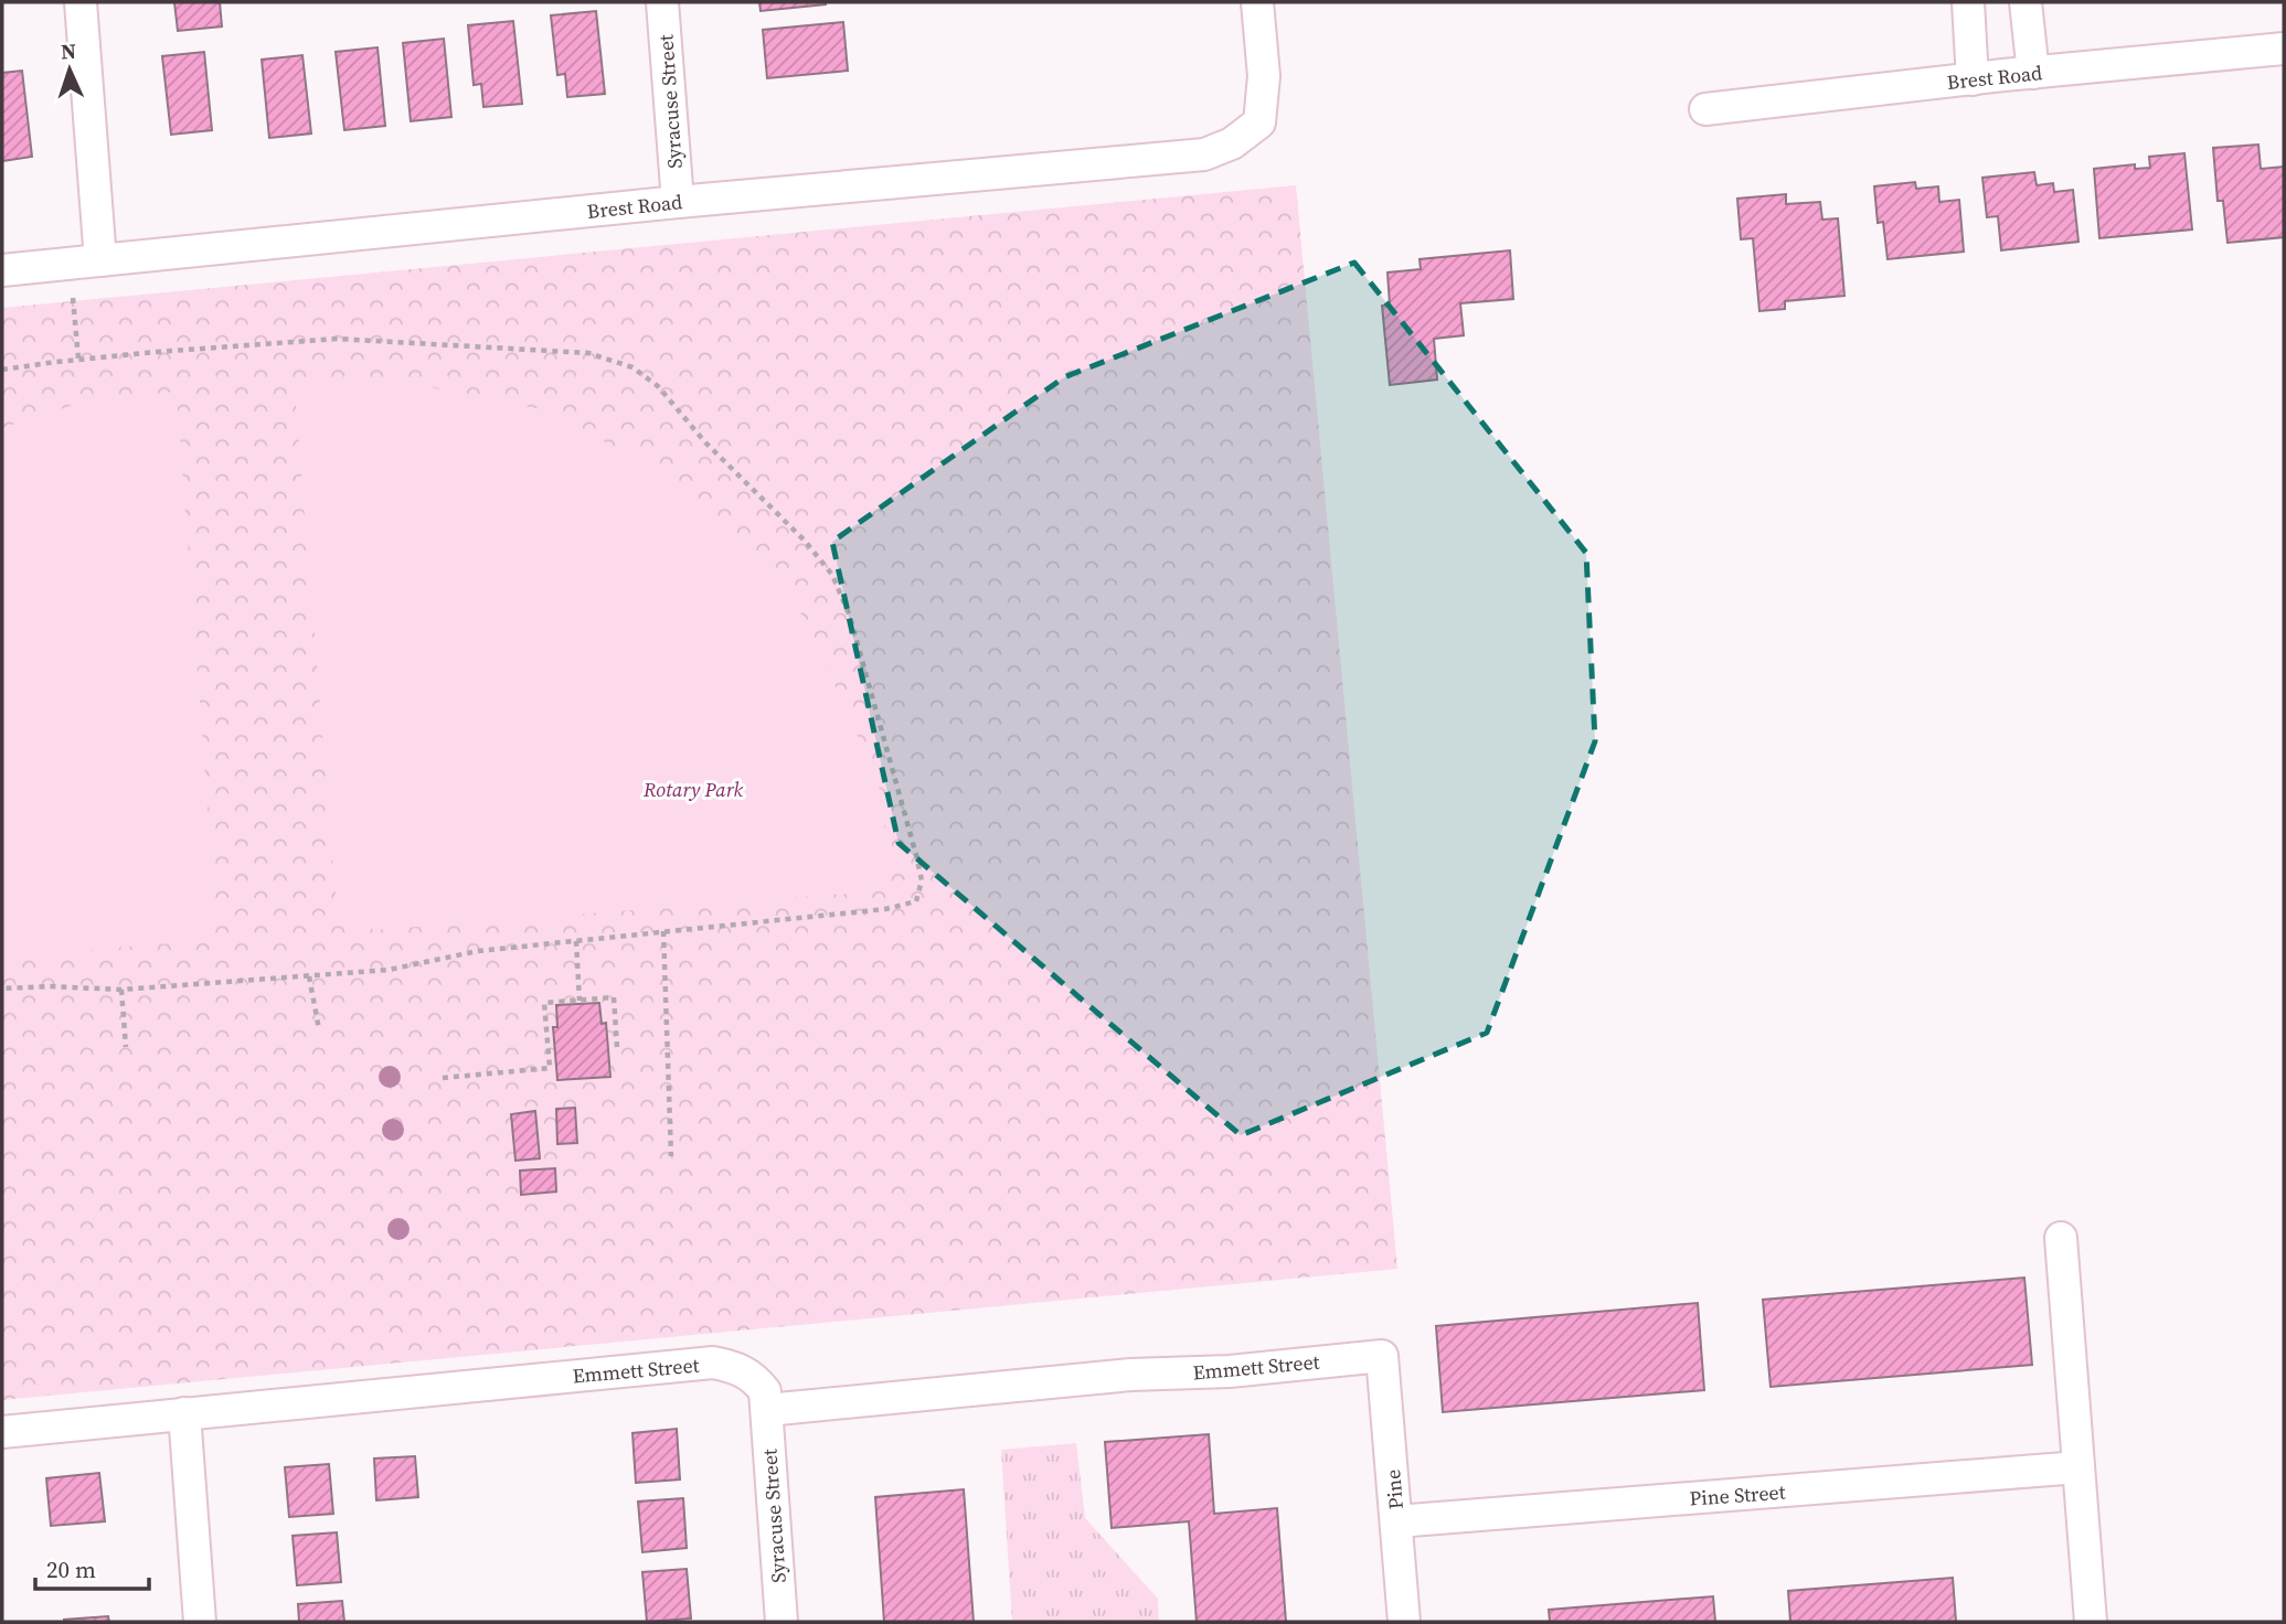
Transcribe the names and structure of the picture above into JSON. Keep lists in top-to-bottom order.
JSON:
{
  "streets": {
    "street": [
      "Brest Road",
      "Syracuse Street",
      "Emmett Street",
      "Pine",
      "Pine Street"
    ]
  },
  "crossings": [
    ["Brest Road", "Syracuse Street"],
    ["Syracuse Street", "Emmett Street"],
    ["Emmett Street", "Pine"],
    ["Pine", "Pine Street"]
  ],
  "parks": ["Rotary Park"],
  "scale_bar": "20 m",
  "north": "top"
}
